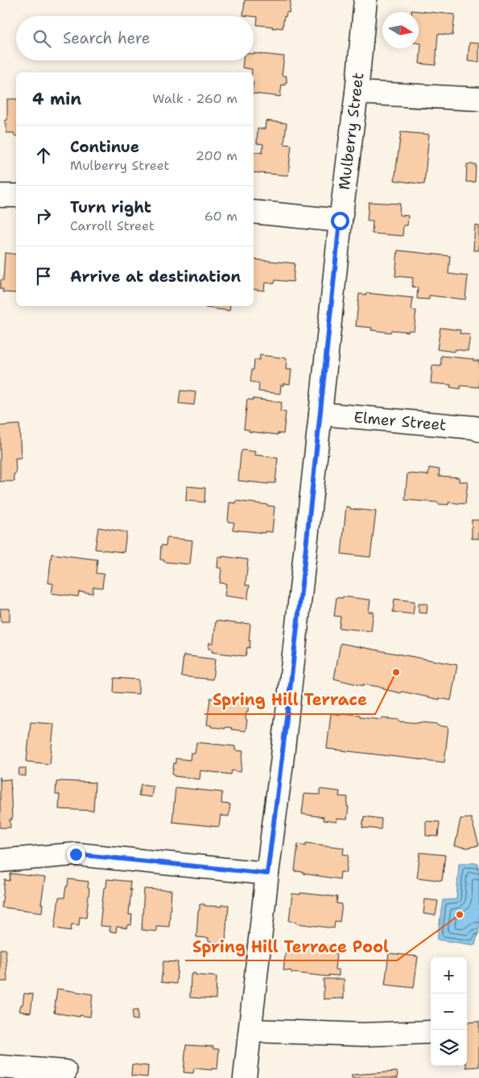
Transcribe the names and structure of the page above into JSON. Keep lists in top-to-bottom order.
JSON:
{
  "streets": {
    "street": ["Mulberry Street", "Elmer Street"]
  },
  "crossings": [
    ["Mulberry Street", "Elmer Street"]
  ],
  "places": ["Spring Hill Terrace", "Spring Hill Terrace Pool"],
  "north": "right",
  "page": {
    "search": "Search here",
    "heading": ["4 min", "Walk · 260 m"],
    "list": [
      ["Continue", "Mulberry Street", "200 m"],
      ["Turn right", "Carroll Street", "60 m"],
      "Arrive at destination"
    ],
    "map_buttons": ["+", "−"]
  }
}
